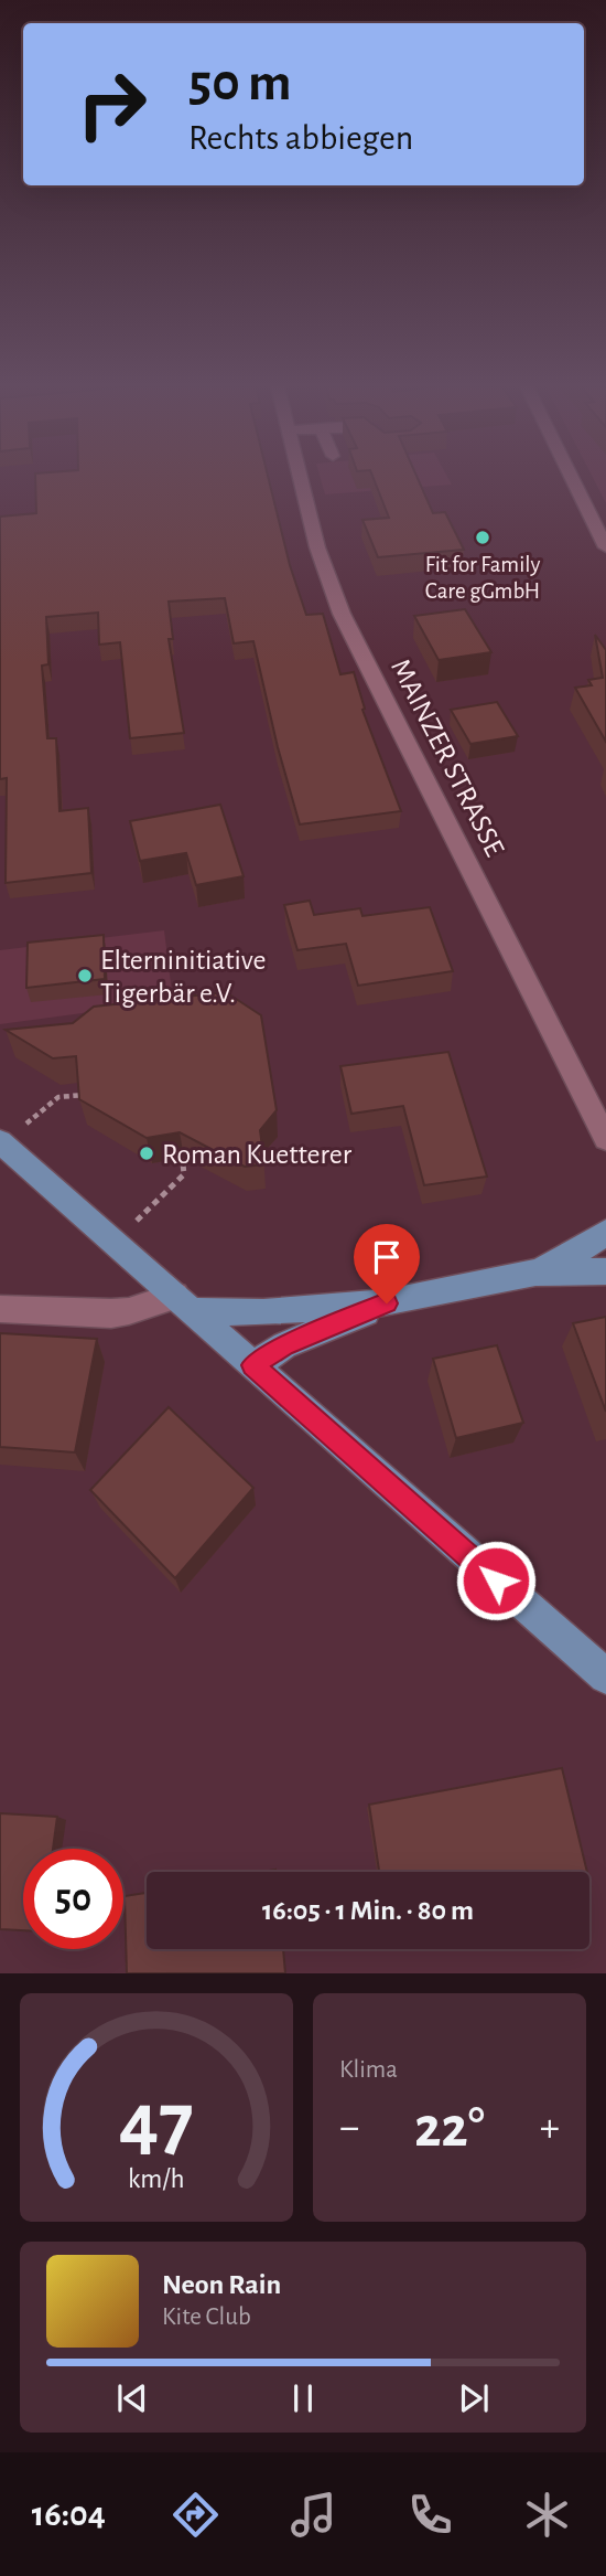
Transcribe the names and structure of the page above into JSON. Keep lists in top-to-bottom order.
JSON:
{
  "streets": {
    "street": ["MAINZER STRASSE"]
  },
  "places": ["Fit for Family Care gGmbH", "Elterninitiative Tigerbär e.V.", "Roman Kuetterer"],
  "page": {
    "turn": ["50 m", "Rechts abbiegen"],
    "limit": "50",
    "trip": "16:05 · 1 Min. · 80 m",
    "tile": "Klima",
    "heat": ["−", "22°", "+"],
    "song": ["Neon Rain", "Kite Club"],
    "tabs": "16:04",
    "gauge": ["47", "km/h"]
  }
}
